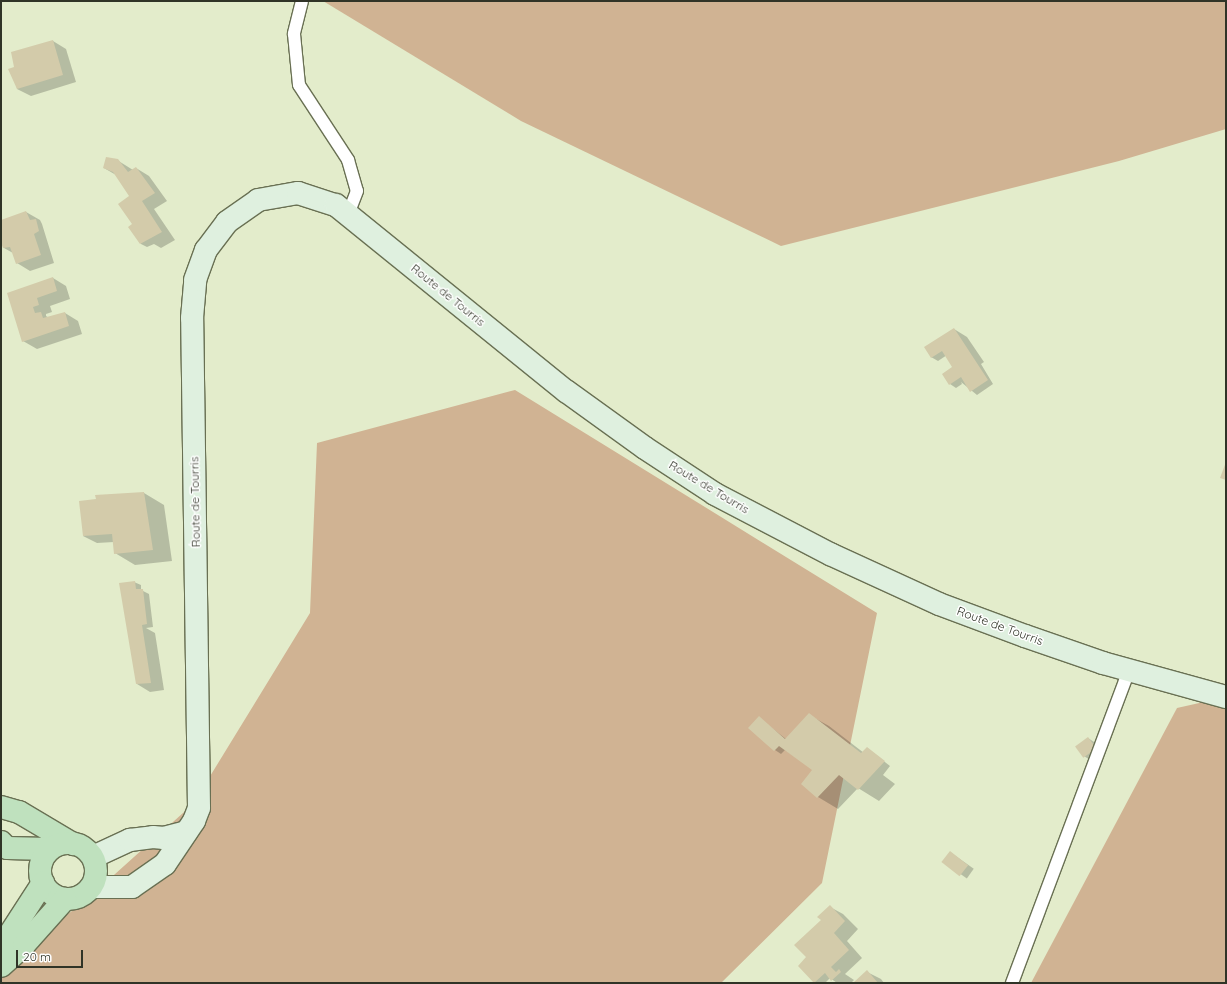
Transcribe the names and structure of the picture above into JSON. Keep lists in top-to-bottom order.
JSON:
{
  "streets": {
    "street": ["Route de Tourris"]
  },
  "scale_bar": "20 m"
}
